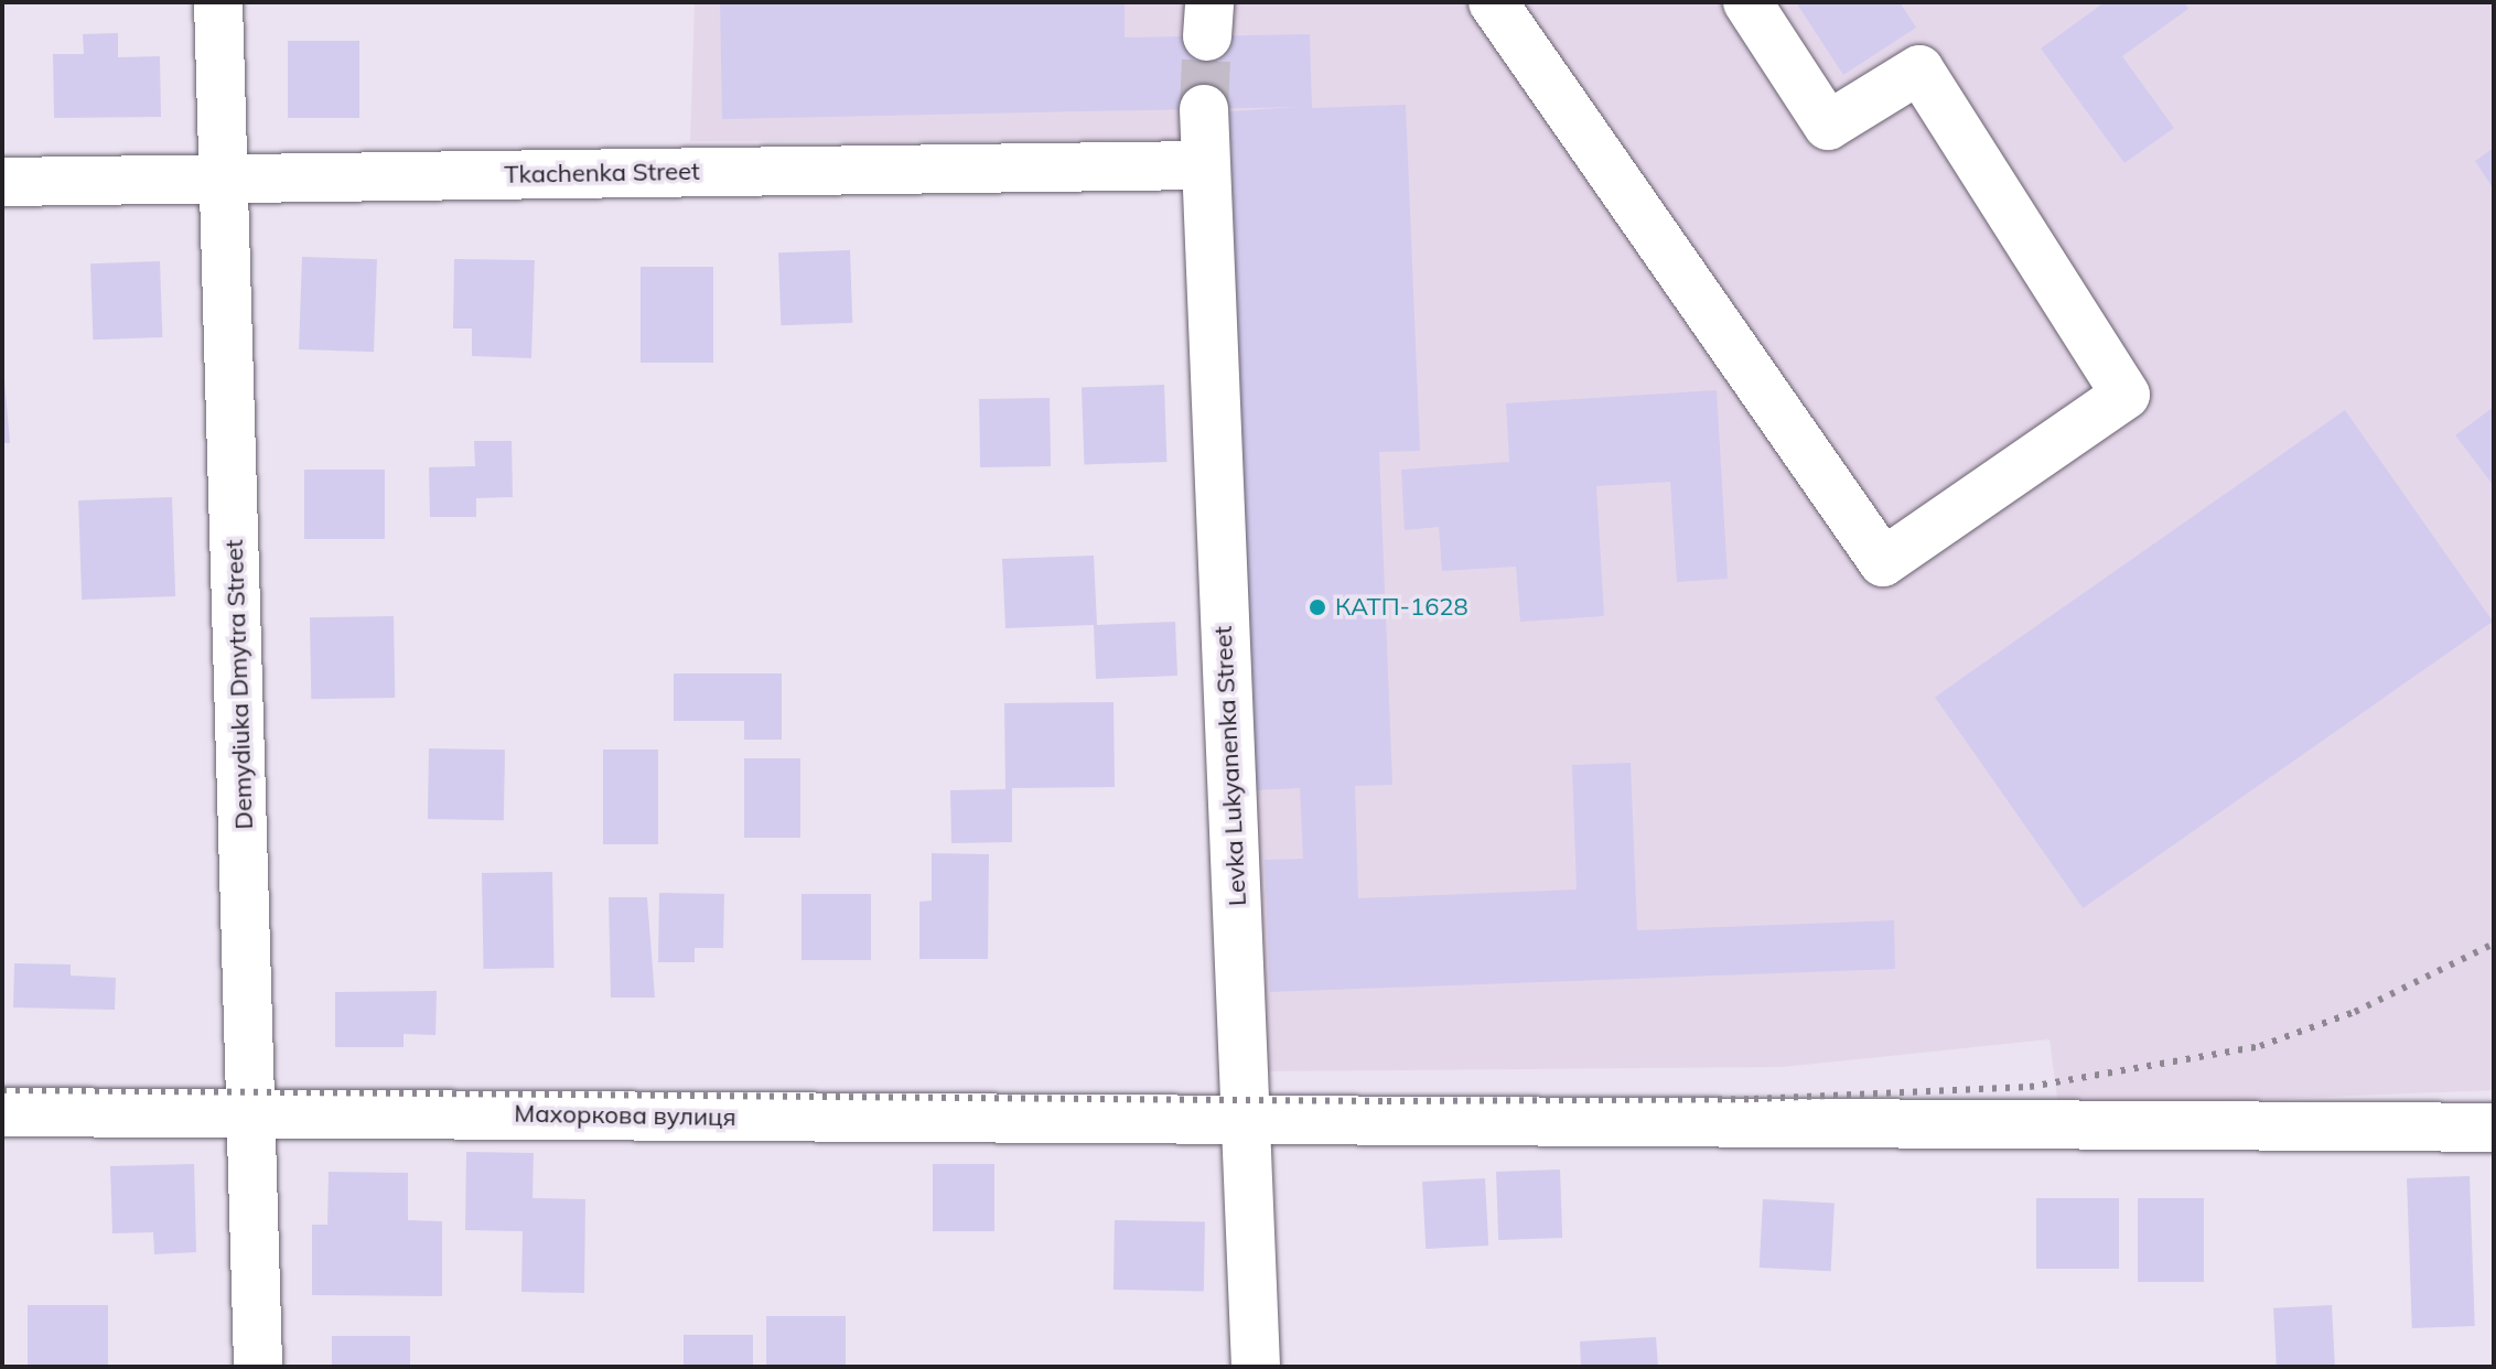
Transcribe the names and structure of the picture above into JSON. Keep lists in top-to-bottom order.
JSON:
{
  "streets": {
    "street": [
      "Tkachenka Street",
      "Demydiuka Dmytra Street",
      "Levka Lukyanenka Street",
      "Махоркова вулиця"
    ]
  },
  "crossings": [
    ["Tkachenka Street", "Demydiuka Dmytra Street"],
    ["Tkachenka Street", "Levka Lukyanenka Street"],
    ["Demydiuka Dmytra Street", "Махоркова вулиця"],
    ["Levka Lukyanenka Street", "Махоркова вулиця"]
  ],
  "places": ["КАТП-1628"]
}
